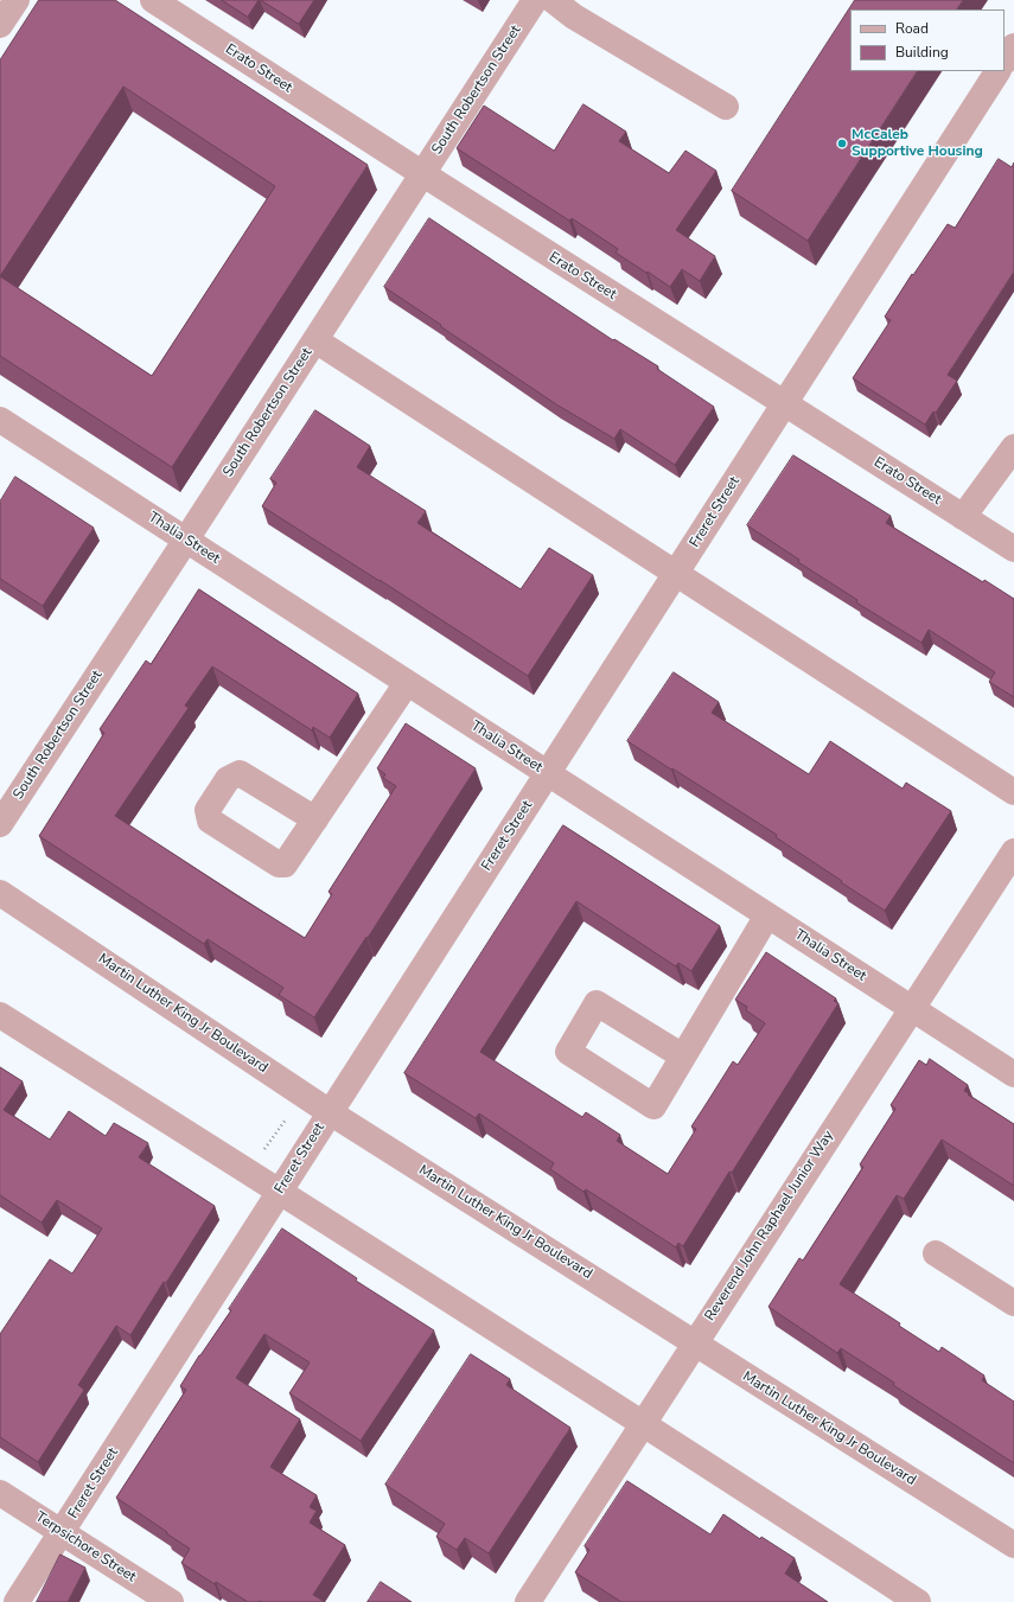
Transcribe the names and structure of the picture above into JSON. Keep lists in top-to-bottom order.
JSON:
{
  "streets": {
    "street": [
      "Erato Street",
      "South Robertson Street",
      "Freret Street",
      "Thalia Street",
      "Martin Luther King Jr Boulevard",
      "Reverend John Raphael Junior Way",
      "Terpsichore Street"
    ]
  },
  "crossings": [
    ["Erato Street", "South Robertson Street"],
    ["Erato Street", "Freret Street"],
    ["South Robertson Street", "Thalia Street"],
    ["Freret Street", "Thalia Street"],
    ["Freret Street", "Martin Luther King Jr Boulevard"],
    ["Freret Street", "Terpsichore Street"],
    ["Thalia Street", "Reverend John Raphael Junior Way"],
    ["Martin Luther King Jr Boulevard", "Reverend John Raphael Junior Way"]
  ],
  "places": ["McCaleb Supportive Housing"],
  "legend": ["Road", "Building"]
}
